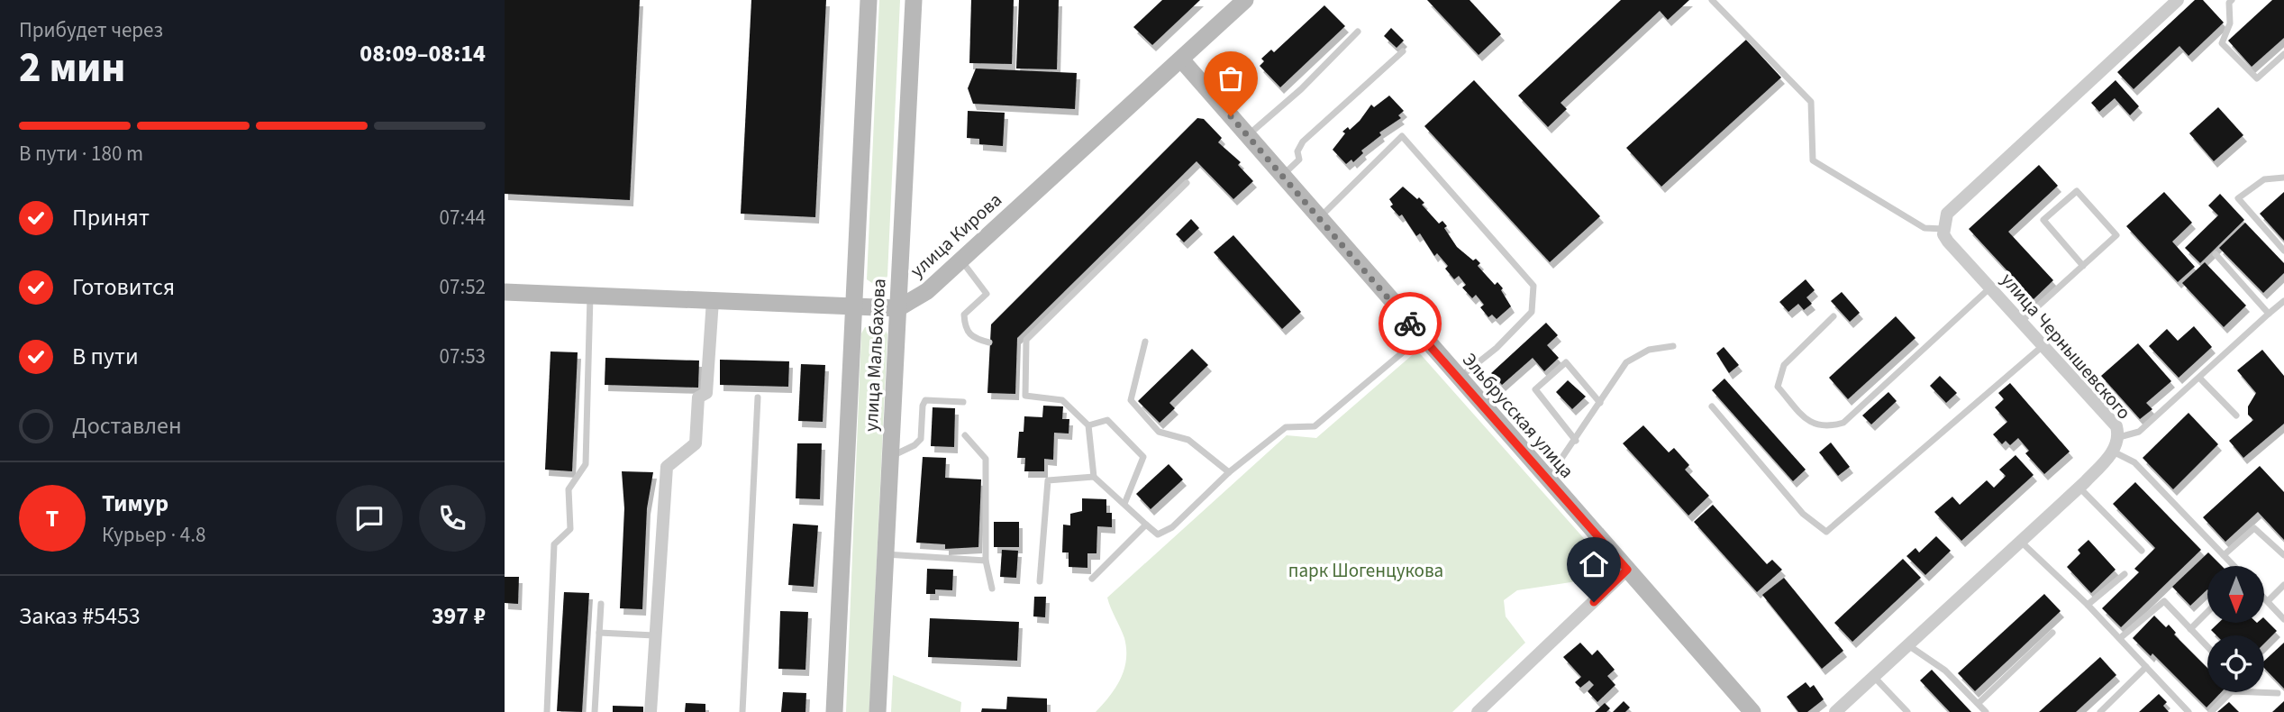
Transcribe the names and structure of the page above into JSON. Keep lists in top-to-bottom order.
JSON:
{
  "streets": {
    "main road": ["улица Кирова", "улица Мальбахова", "Эльбрусская улица"],
    "street": ["улица Чернышевского"]
  },
  "crossings": [
    ["улица Кирова", "улица Мальбахова"],
    ["улица Кирова", "Эльбрусская улица"]
  ],
  "parks": ["парк Шогенцукова"],
  "north": "bottom",
  "page": {
    "heading": ["2 мин", "Прибудет через", "08:09–08:14"],
    "panel": [
      "Тимур",
      "Курьер · 4.8",
      "Заказ #5453",
      "397 ₽"
    ],
    "bar": "В пути · 180 m",
    "list": [
      ["Принят", "07:44"],
      ["Готовится", "07:52"],
      ["В пути", "07:53"],
      "Доставлен"
    ],
    "round": "Т"
  }
}
